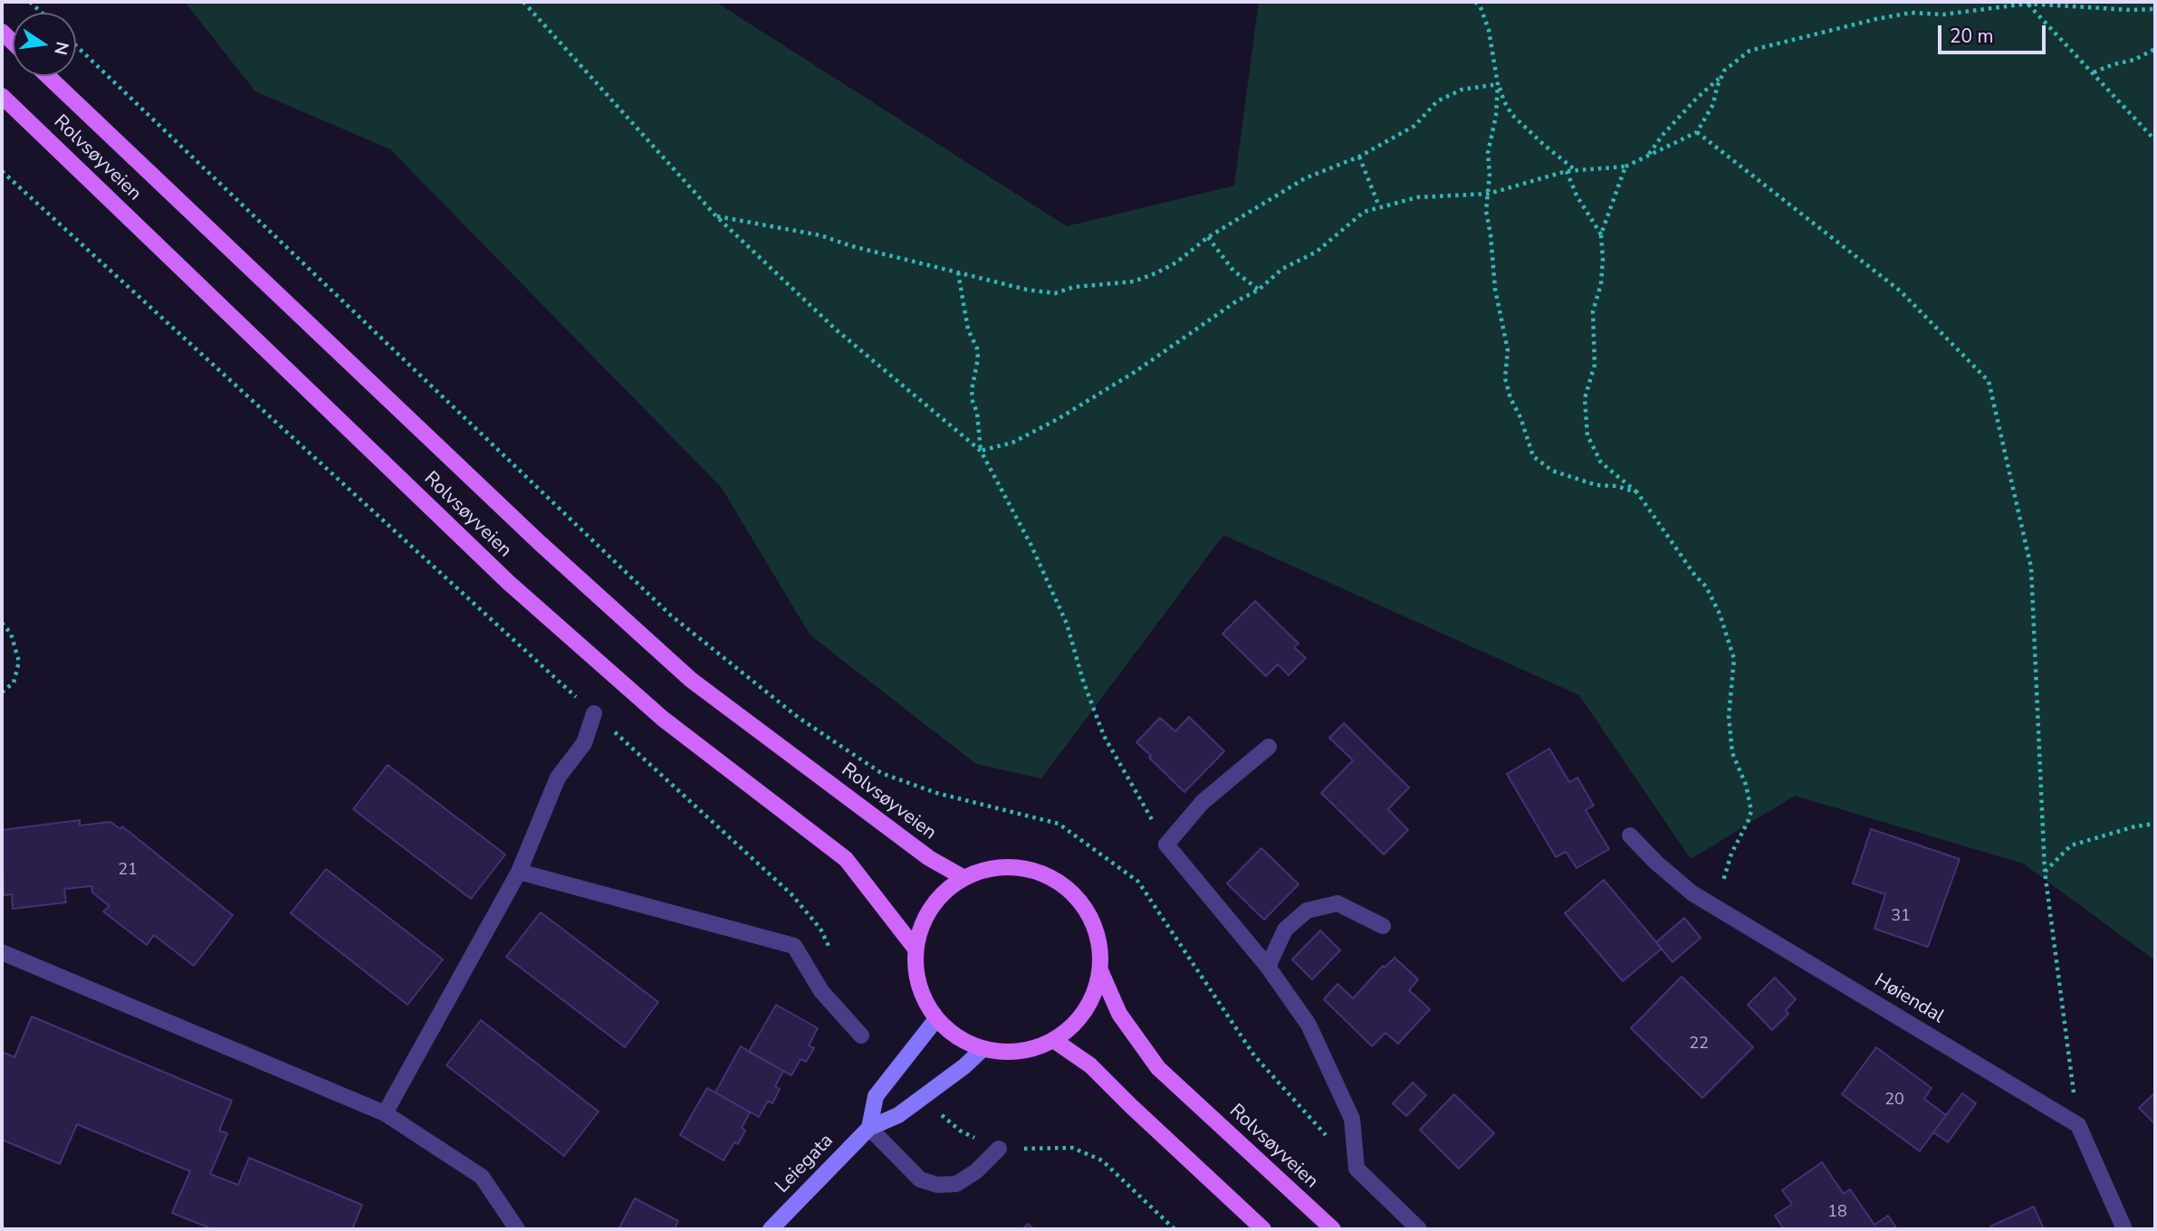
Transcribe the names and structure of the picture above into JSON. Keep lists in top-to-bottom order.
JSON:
{
  "streets": {
    "main road": ["Rolvsøyveien"],
    "street": ["Høiendal", "Leiegata"]
  },
  "crossings": [
    ["Rolvsøyveien", "Leiegata"]
  ],
  "house_numbers": [
    "21",
    "31",
    "22",
    "20",
    "18"
  ],
  "scale_bar": "20 m",
  "north": "right"
}
